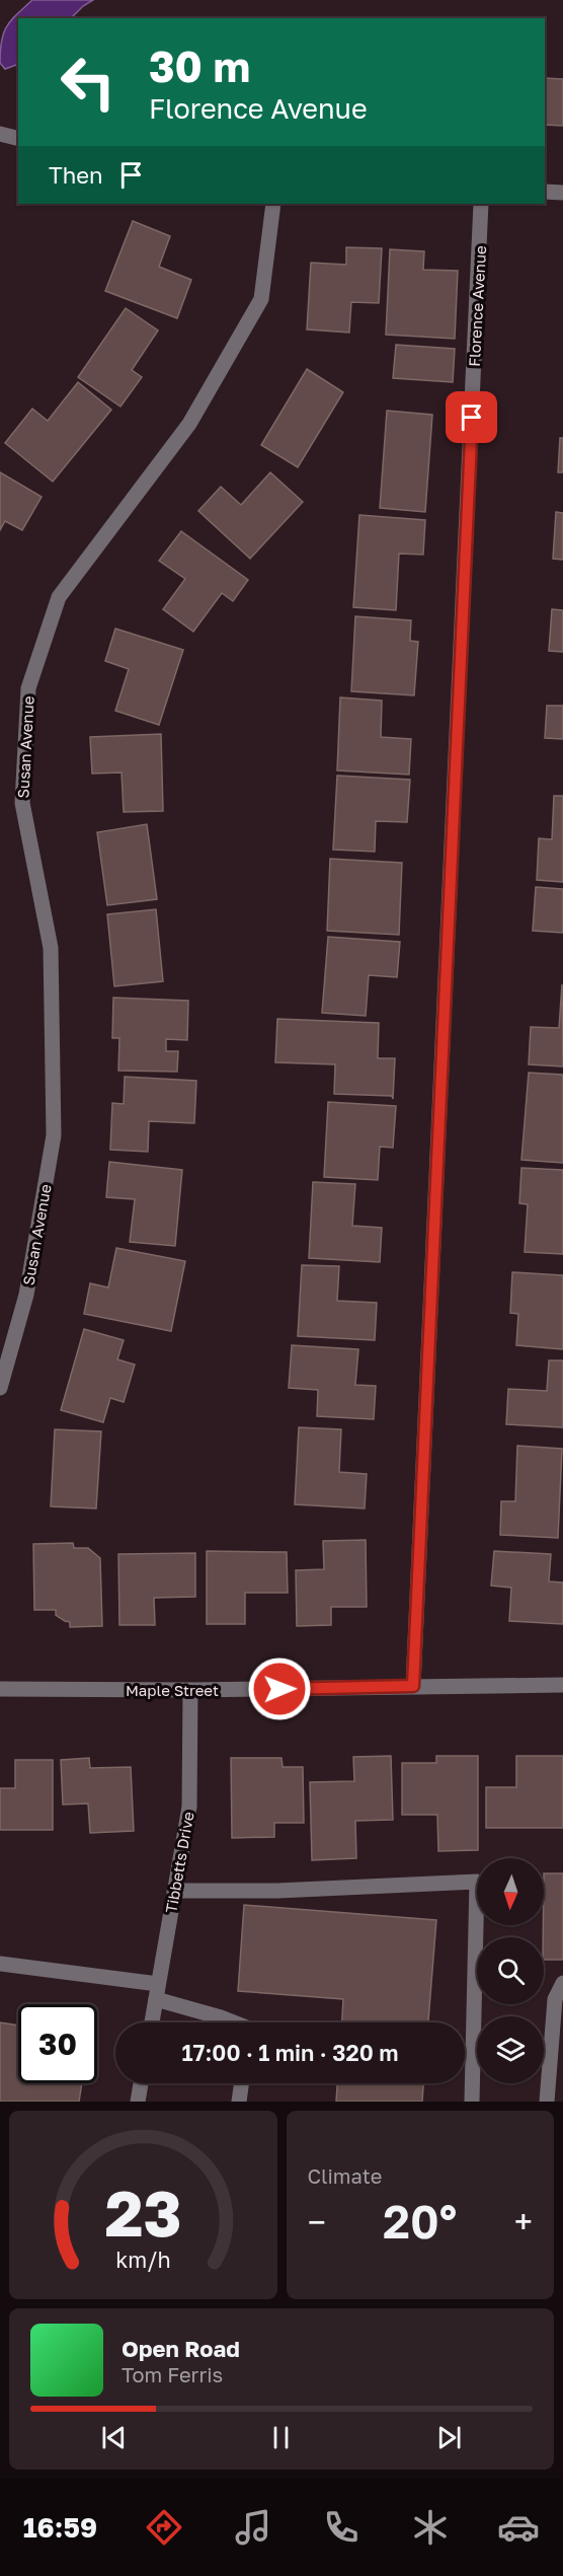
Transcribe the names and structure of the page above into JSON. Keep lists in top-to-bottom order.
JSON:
{
  "streets": {
    "street": [
      "Florence Avenue",
      "Susan Avenue",
      "Maple Street",
      "Tibbetts Drive"
    ]
  },
  "crossings": [
    ["Florence Avenue", "Maple Street"],
    ["Maple Street", "Tibbetts Drive"]
  ],
  "north": "bottom",
  "page": {
    "turn": ["30 m", "Florence Avenue"],
    "then": "Then",
    "limit": "30",
    "trip": "17:00 · 1 min · 320 m",
    "tile": "Climate",
    "heat": ["−", "20°", "+"],
    "song": ["Open Road", "Tom Ferris"],
    "tabs": "16:59",
    "gauge": ["23", "km/h"]
  }
}
